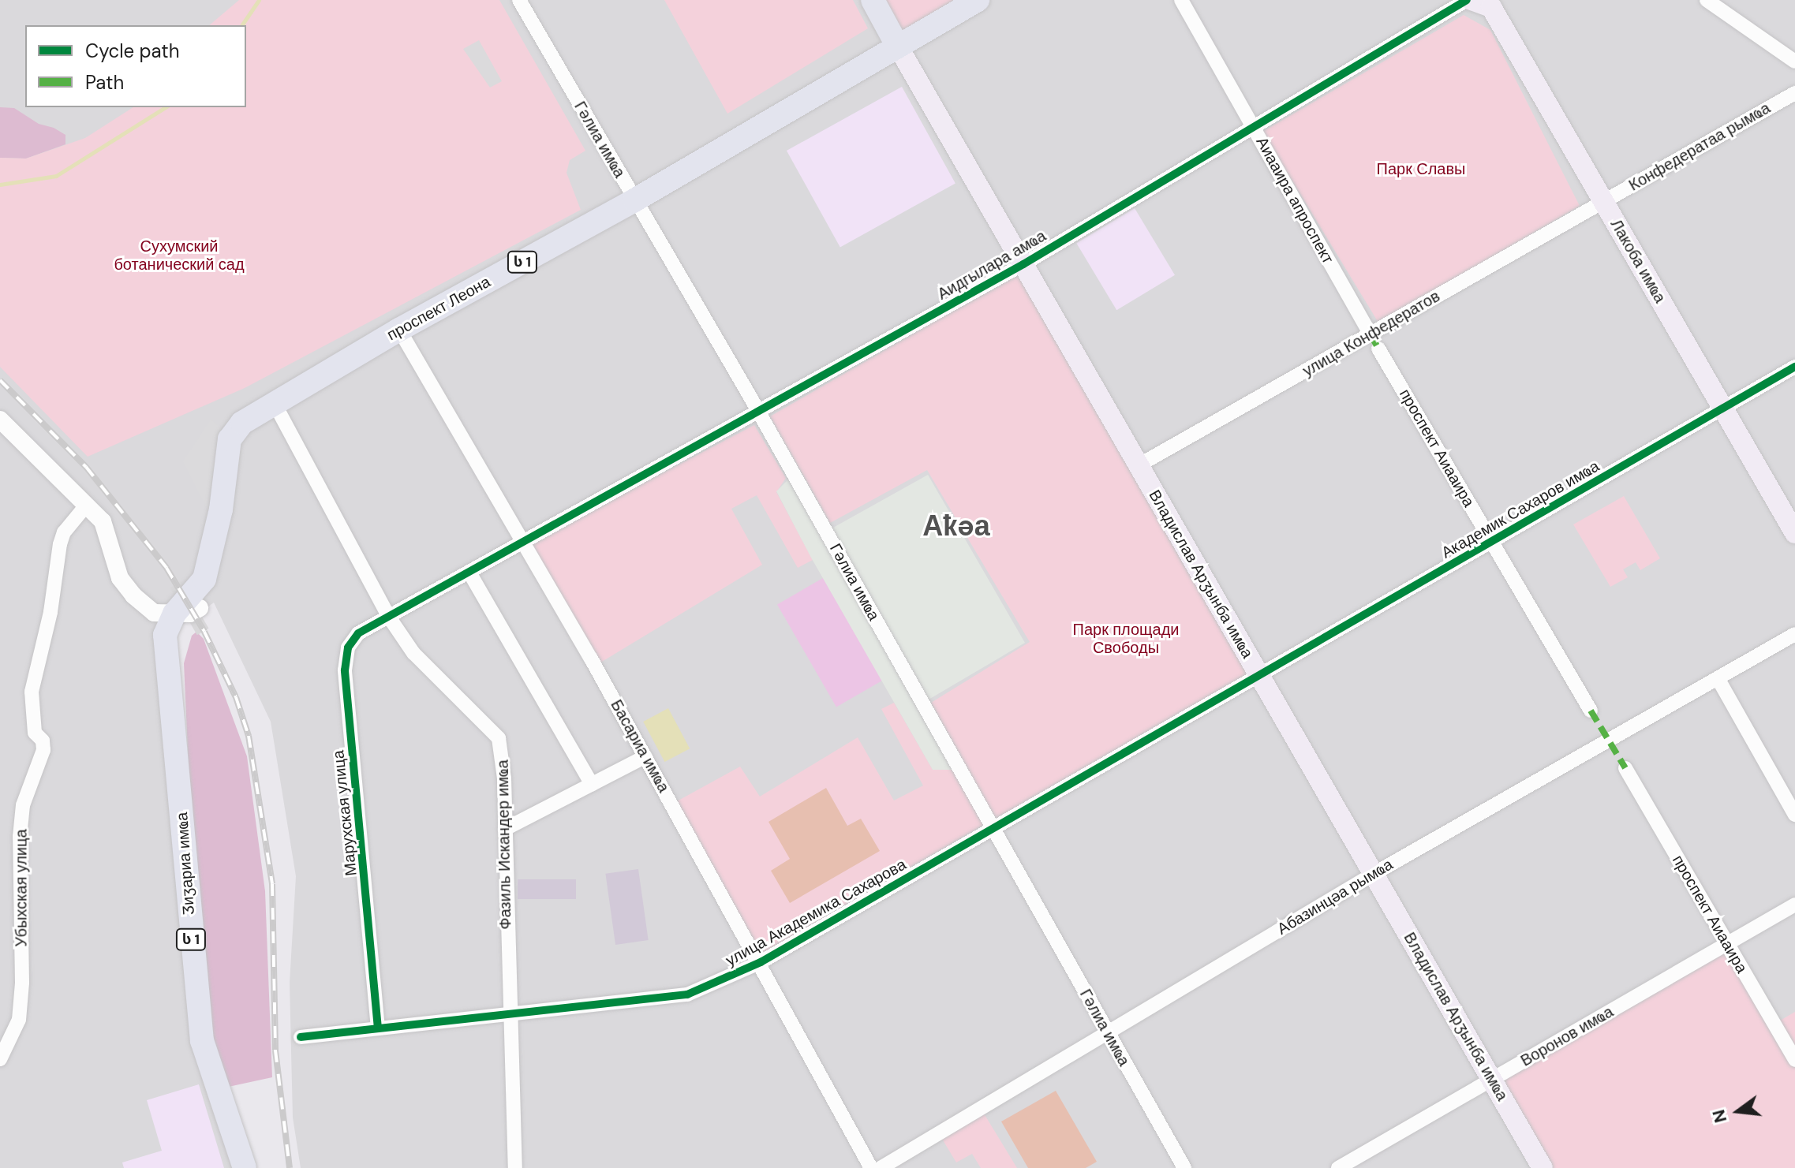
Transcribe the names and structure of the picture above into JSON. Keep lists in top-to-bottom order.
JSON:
{
  "streets": {
    "highway": ["ს 1", "проспект Леона", "Ӡиӡариа имҩа"],
    "main road": ["Лакоба имҩа", "Владислав Арӡынба имҩа"],
    "street": [
      "Гәлиа имҩа",
      "Конфедератаа рымҩа",
      "Аиааира апроспект",
      "Аидгылара амҩа",
      "улица Конфедератов",
      "проспект Аиааира",
      "Академик Сахаров имҩа",
      "Басариа имҩа",
      "Марухская улица",
      "Фазиль Искандер имҩа",
      "Убыхская улица",
      "Абазинцәа рымҩа",
      "улица Академика Сахарова",
      "Воронов имҩа"
    ]
  },
  "crossings": [
    ["Гәлиа имҩа", "Аидгылара амҩа"],
    ["Гәлиа имҩа", "проспект Леона"],
    ["Гәлиа имҩа", "Абазинцәа рымҩа"],
    ["Гәлиа имҩа", "улица Академика Сахарова"],
    ["Конфедератаа рымҩа", "Лакоба имҩа"],
    ["Конфедератаа рымҩа", "улица Конфедератов"],
    ["Аиааира апроспект", "Аидгылара амҩа"],
    ["Аиааира апроспект", "улица Конфедератов"],
    ["Лакоба имҩа", "улица Конфедератов"],
    ["Лакоба имҩа", "Академик Сахаров имҩа"],
    ["ს 1", "проспект Леона"],
    ["ს 1", "Владислав Арӡынба имҩа"],
    ["ს 1", "Ӡиӡариа имҩа"],
    ["Аидгылара амҩа", "Владислав Арӡынба имҩа"],
    ["Аидгылара амҩа", "Басариа имҩа"],
    ["Аидгылара амҩа", "Марухская улица"],
    ["проспект Леона", "Владислав Арӡынба имҩа"],
    ["проспект Леона", "Басариа имҩа"],
    ["проспект Леона", "Фазиль Искандер имҩа"],
    ["улица Конфедератов", "Владислав Арӡынба имҩа"],
    ["проспект Аиааира", "Академик Сахаров имҩа"],
    ["проспект Аиааира", "Воронов имҩа"],
    ["Академик Сахаров имҩа", "Владислав Арӡынба имҩа"],
    ["Академик Сахаров имҩа", "улица Академика Сахарова"],
    ["Владислав Арӡынба имҩа", "Абазинцәа рымҩа"],
    ["Владислав Арӡынба имҩа", "улица Академика Сахарова"],
    ["Владислав Арӡынба имҩа", "Воронов имҩа"],
    ["Басариа имҩа", "улица Академика Сахарова"],
    ["Марухская улица", "Фазиль Искандер имҩа"],
    ["Марухская улица", "улица Академика Сахарова"],
    ["Фазиль Искандер имҩа", "улица Академика Сахарова"]
  ],
  "districts": ["Аҟəа"],
  "parks": ["Парк Славы", "Сухумский ботанический сад", "Парк площади Свободы"],
  "legend": ["Cycle path", "Path"],
  "north": "left"
}
